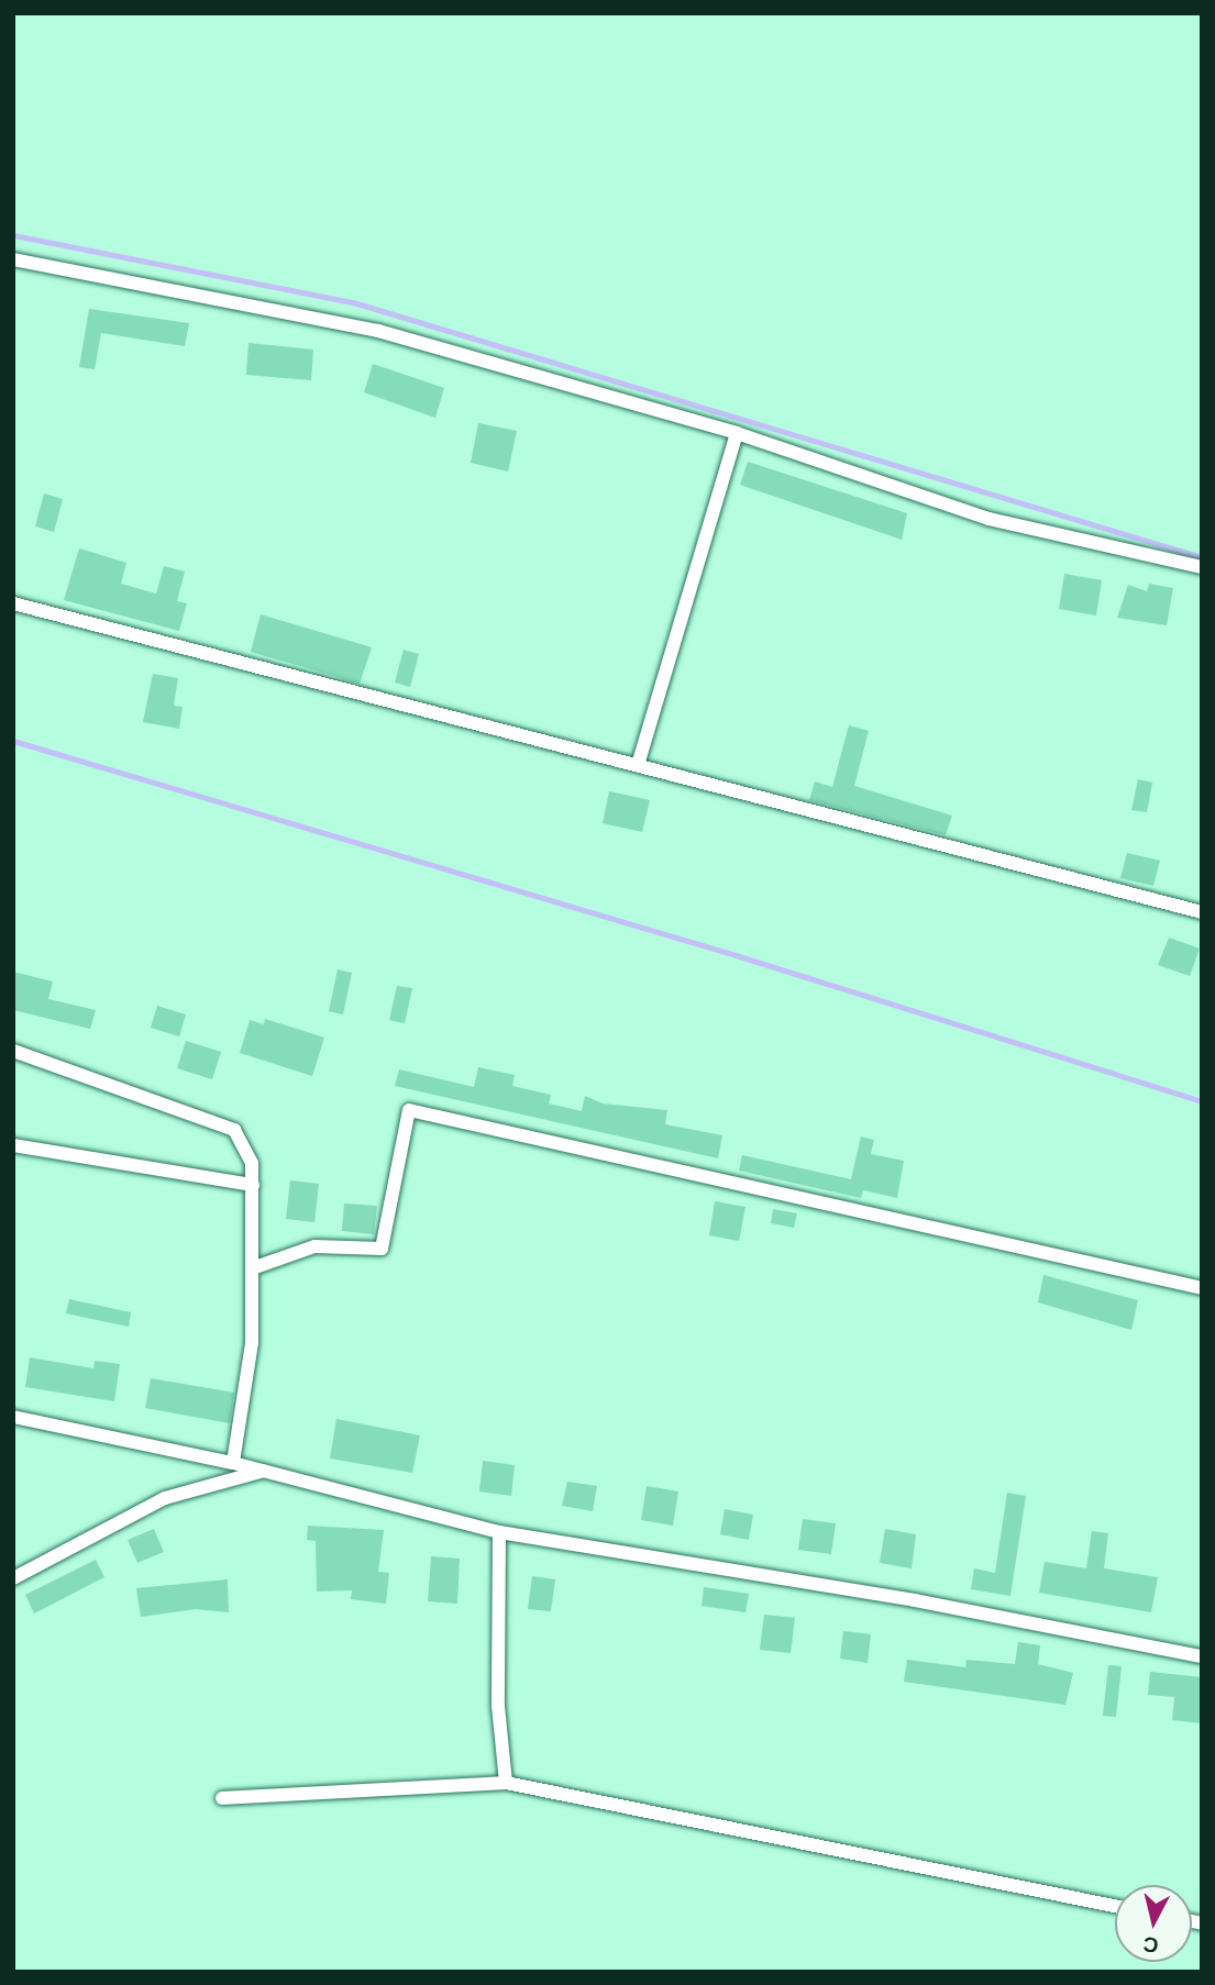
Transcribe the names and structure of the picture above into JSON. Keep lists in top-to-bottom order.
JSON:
{
  "north": "bottom"
}
